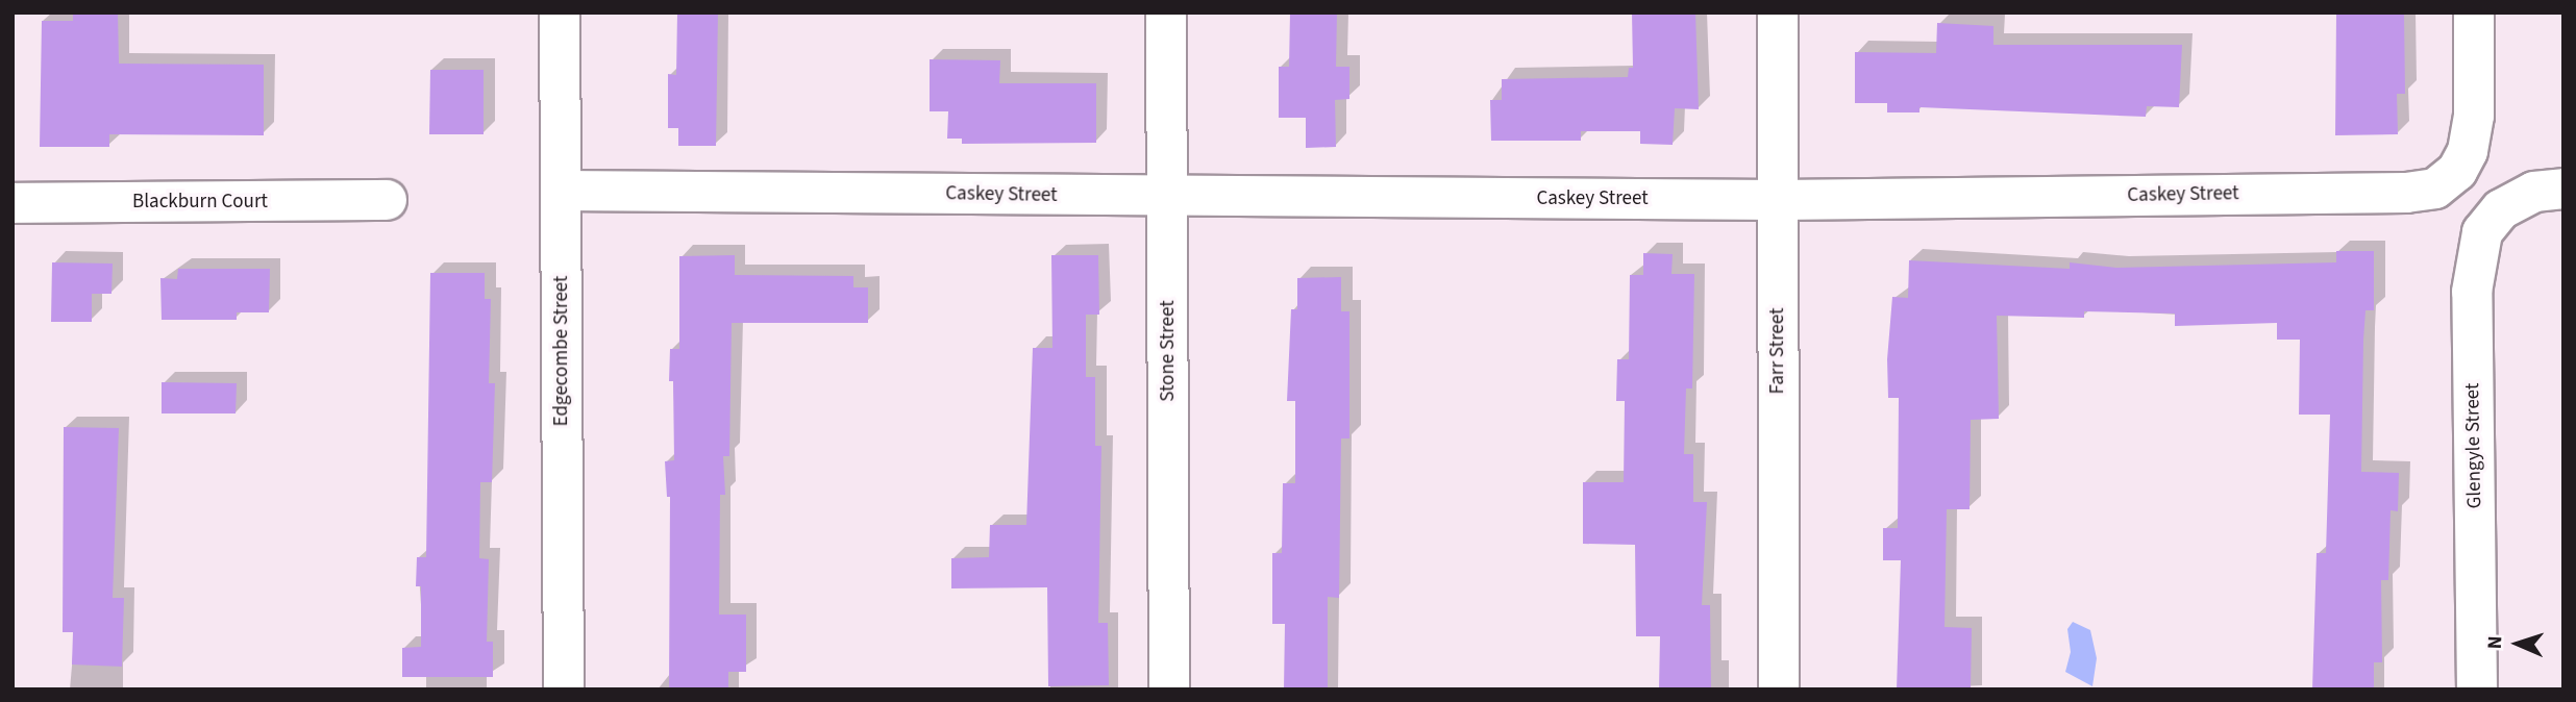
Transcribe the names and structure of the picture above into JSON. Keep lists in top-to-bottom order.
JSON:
{
  "streets": {
    "street": [
      "Caskey Street",
      "Blackburn Court",
      "Edgecombe Street",
      "Stone Street",
      "Farr Street",
      "Glengyle Street"
    ]
  },
  "crossings": [
    ["Caskey Street", "Edgecombe Street"],
    ["Caskey Street", "Stone Street"],
    ["Caskey Street", "Farr Street"]
  ],
  "north": "left"
}
